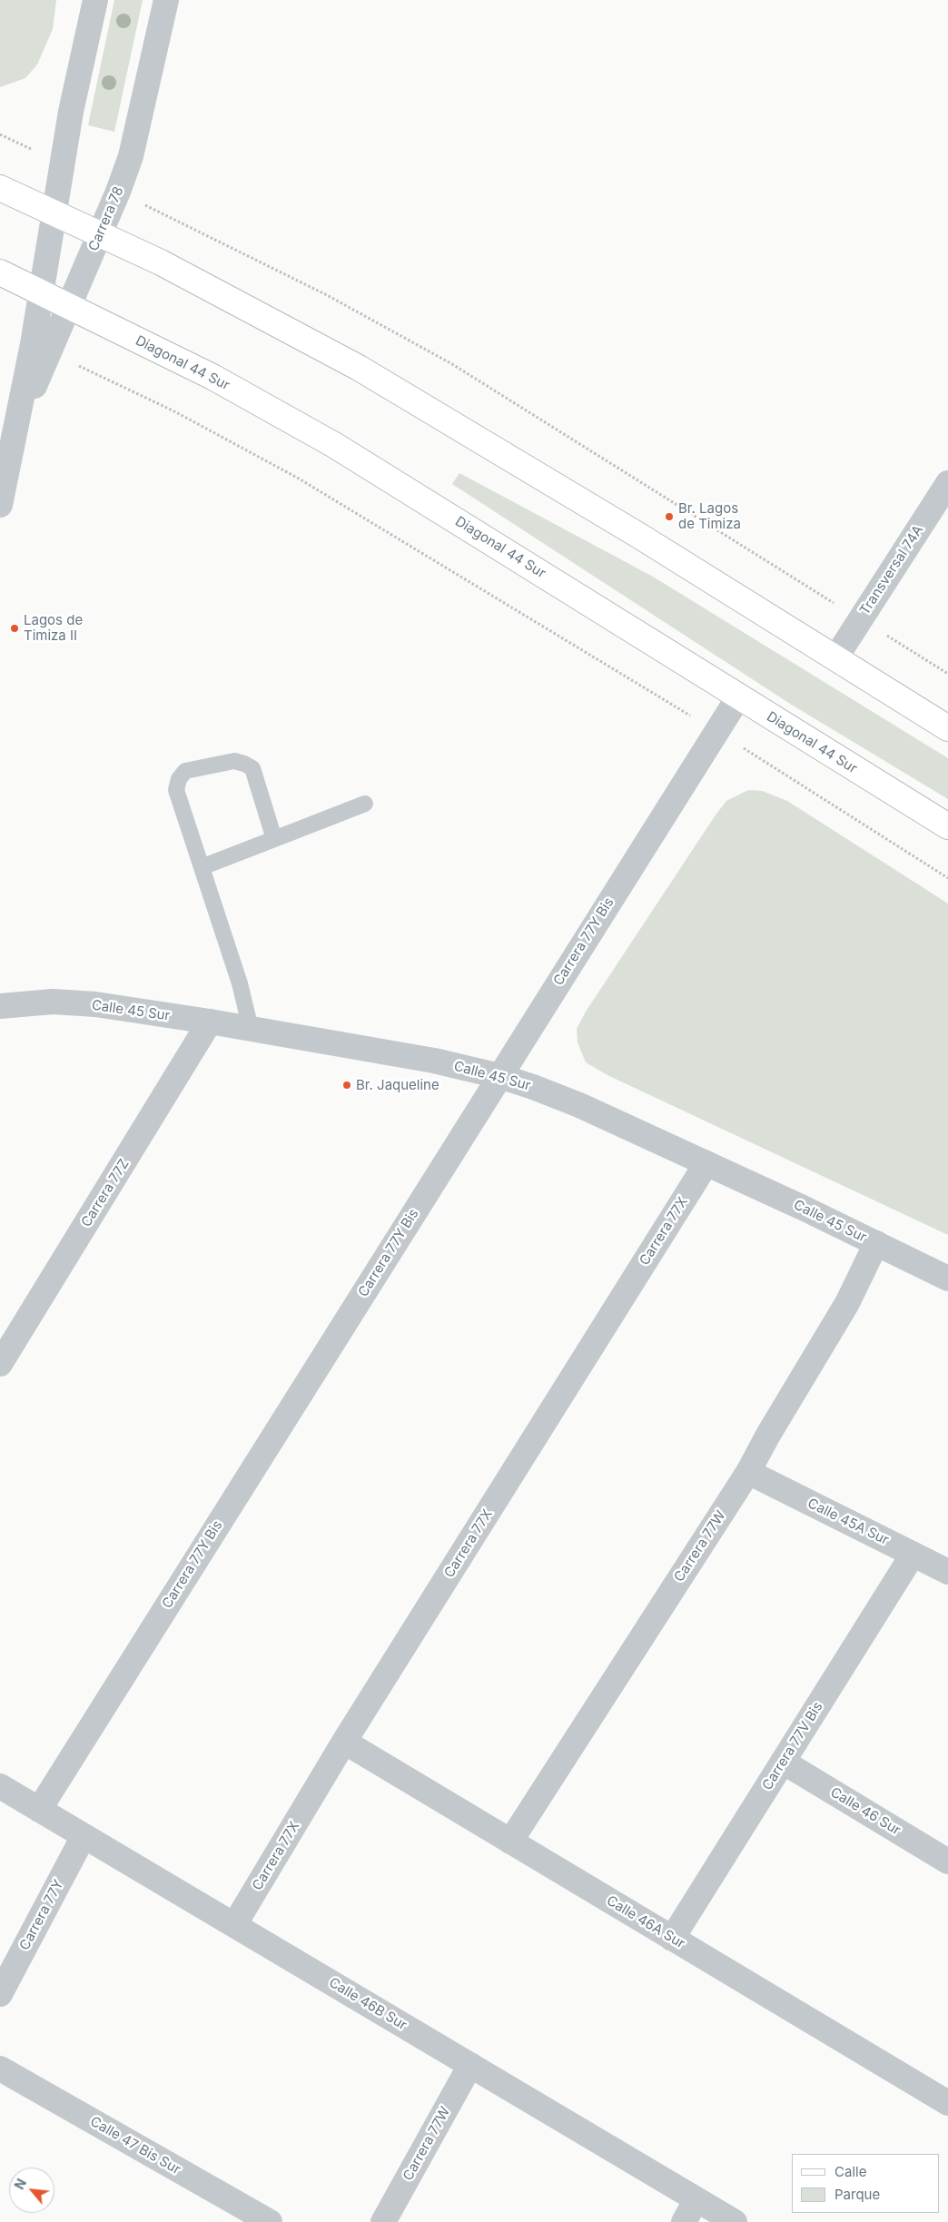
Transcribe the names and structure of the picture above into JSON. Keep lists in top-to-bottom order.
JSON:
{
  "streets": {
    "main road": ["Diagonal 44 Sur"],
    "street": [
      "Carrera 78",
      "Transversal 74A",
      "Carrera 77Y Bis",
      "Calle 45 Sur",
      "Carrera 77Z",
      "Carrera 77X",
      "Calle 45A Sur",
      "Carrera 77W",
      "Carrera 77V Bis",
      "Calle 46 Sur",
      "Carrera 77Y",
      "Calle 46A Sur",
      "Calle 46B Sur",
      "Calle 47 Bis Sur"
    ]
  },
  "crossings": [
    ["Carrera 78", "Diagonal 44 Sur"],
    ["Diagonal 44 Sur", "Carrera 77Y Bis"],
    ["Carrera 77Y Bis", "Calle 45 Sur"],
    ["Carrera 77Y Bis", "Calle 46B Sur"],
    ["Calle 45 Sur", "Carrera 77Z"],
    ["Calle 45 Sur", "Carrera 77X"],
    ["Calle 45 Sur", "Carrera 77W"],
    ["Carrera 77X", "Calle 46A Sur"],
    ["Carrera 77X", "Calle 46B Sur"],
    ["Calle 45A Sur", "Carrera 77W"],
    ["Calle 45A Sur", "Carrera 77V Bis"],
    ["Carrera 77W", "Calle 46A Sur"],
    ["Carrera 77W", "Calle 46B Sur"],
    ["Carrera 77V Bis", "Calle 46 Sur"],
    ["Carrera 77V Bis", "Calle 46A Sur"],
    ["Carrera 77Y", "Calle 46B Sur"]
  ],
  "places": ["Br. Lagos de Timiza", "Lagos de Timiza II", "Br. Jaqueline"],
  "legend": ["Calle", "Parque"],
  "north": "top left"
}
